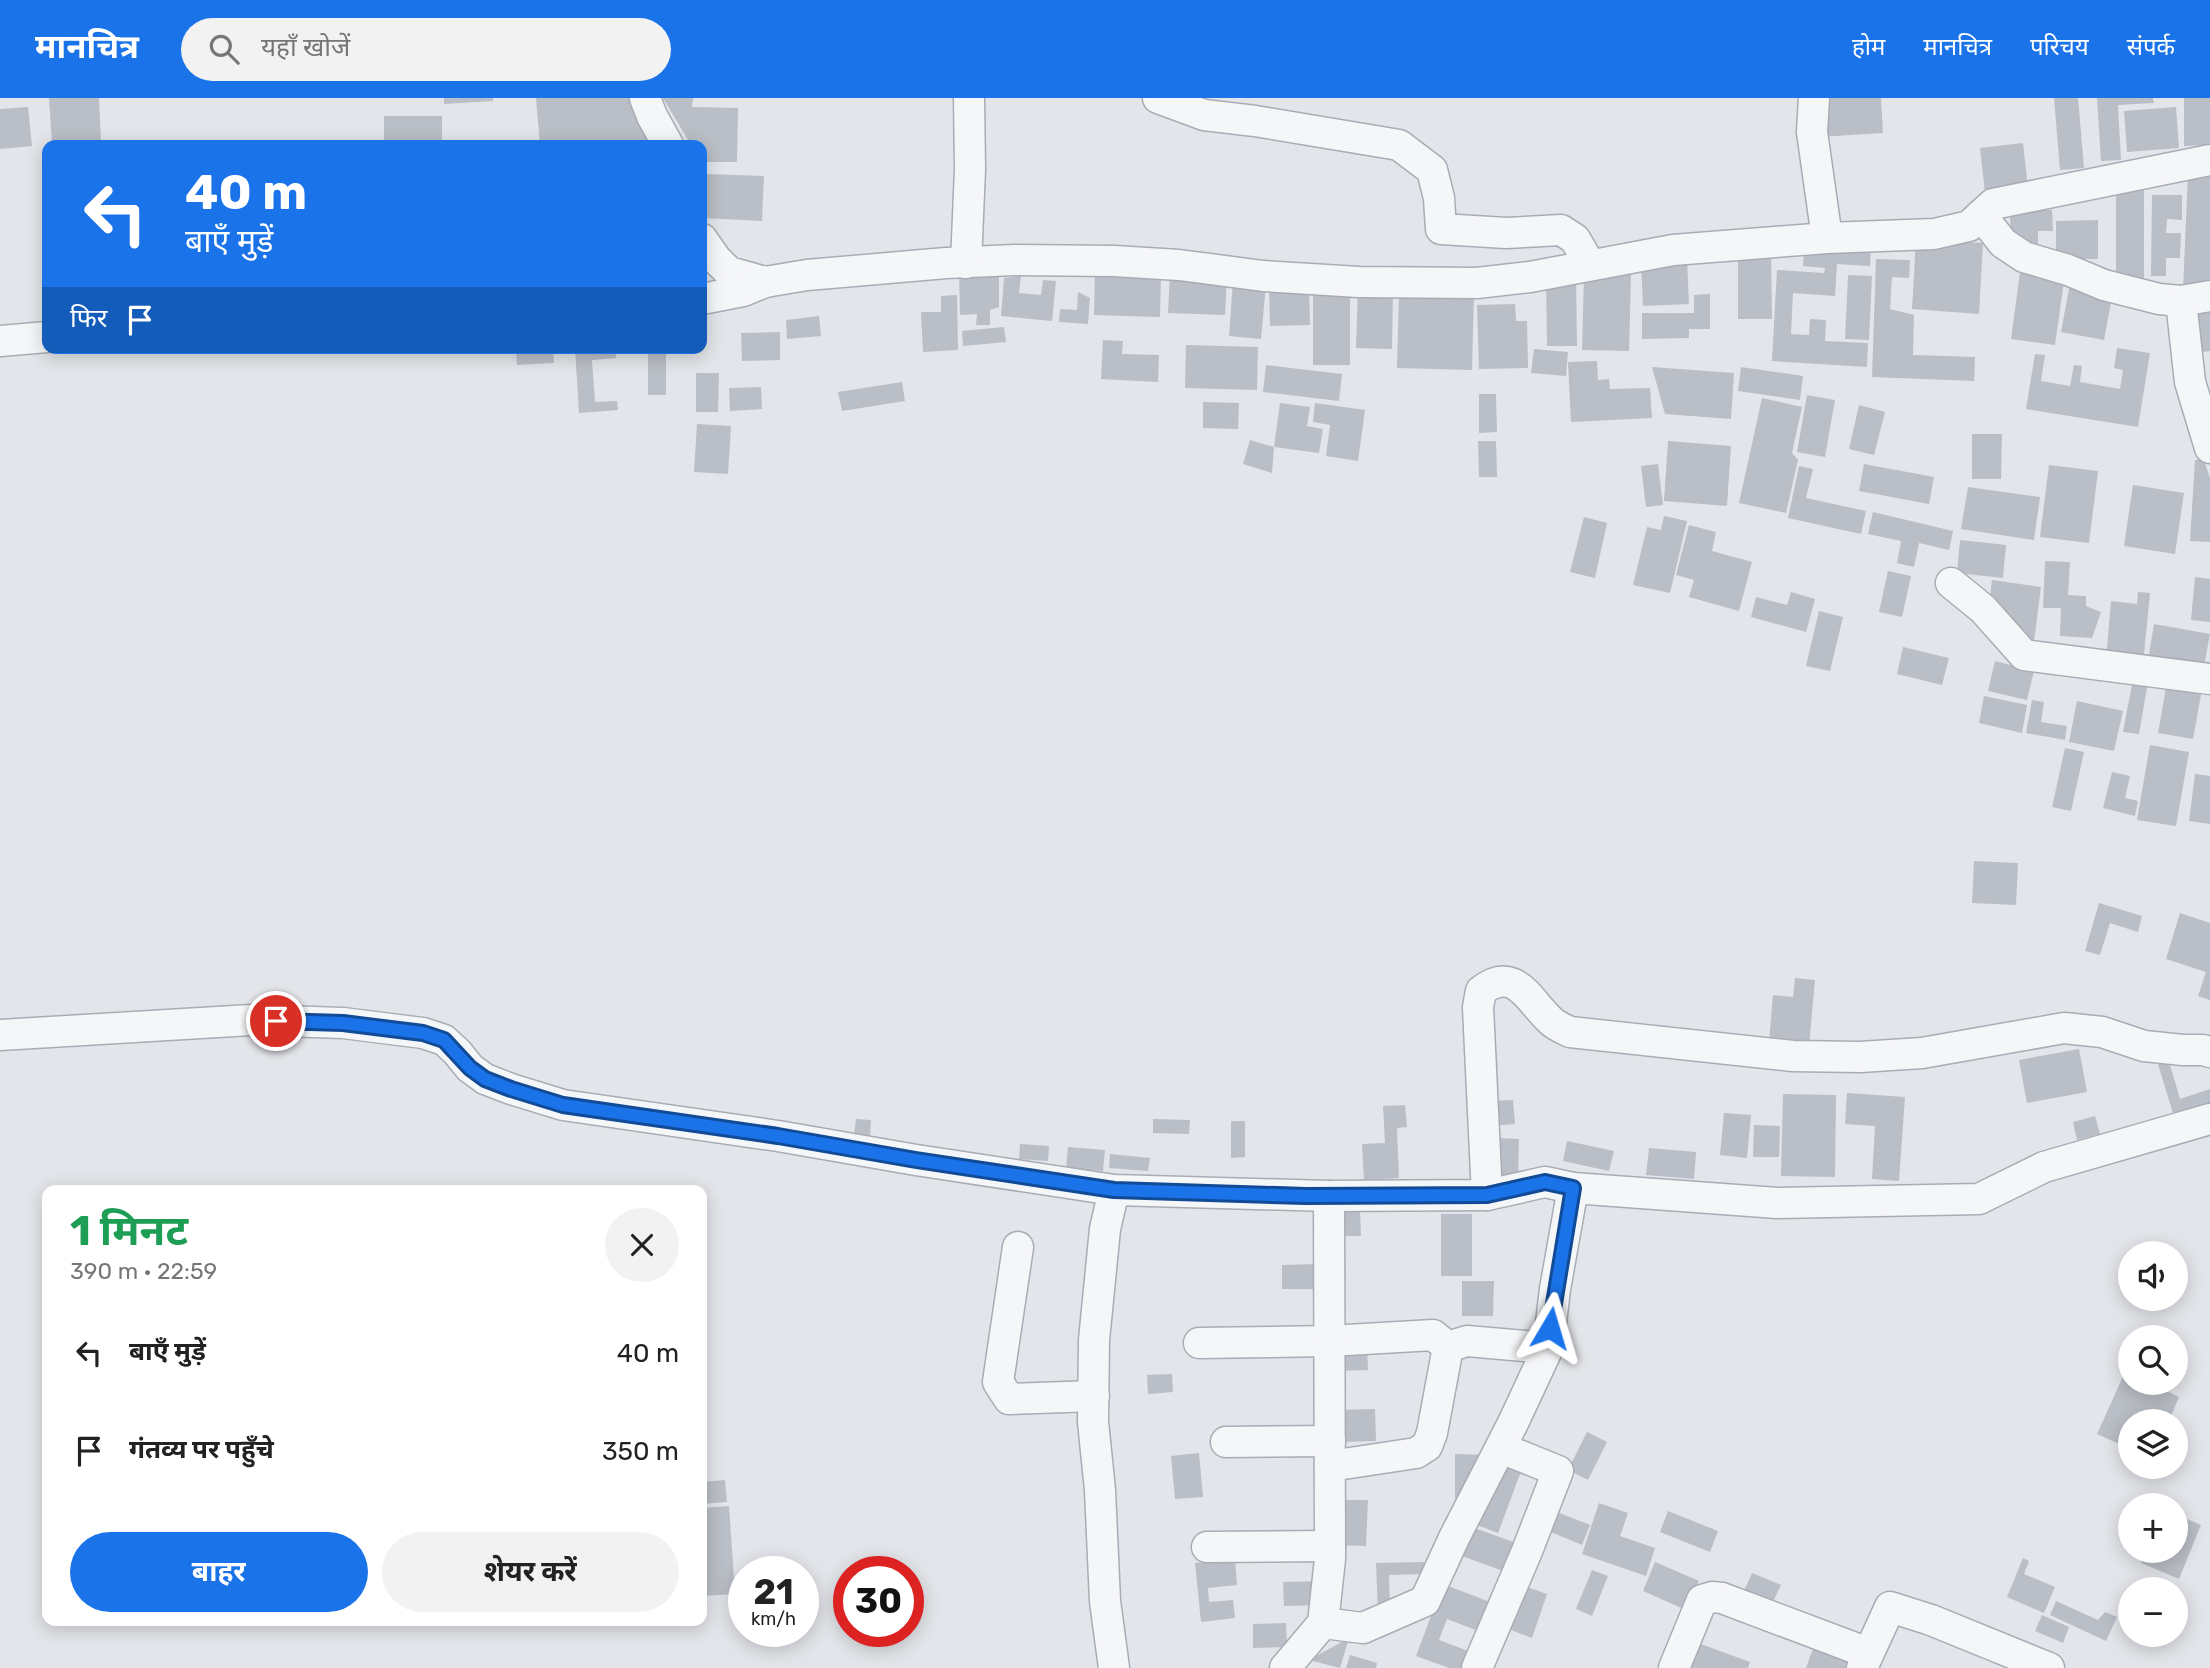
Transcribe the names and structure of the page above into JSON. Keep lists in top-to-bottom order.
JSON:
{
  "page": {
    "header": "मानचित्र",
    "search": "यहाँ खोजें",
    "nav": [
      "होम",
      "मानचित्र",
      "परिचय",
      "संपर्क"
    ],
    "turn": ["40 m", "बाएँ मुड़ें"],
    "then": "फिर",
    "heading": ["1 मिनट", "390 m · 22:59"],
    "map_buttons": ["+", "−"],
    "list": [
      {
        "name": "बाएँ मुड़ें",
        "value": "40 m"
      },
      {
        "name": "गंतव्य पर पहुँचे",
        "value": "350 m"
      }
    ],
    "buttons": ["बाहर", "शेयर करें"],
    "speed": "21 km/h",
    "limit": "30"
  }
}
